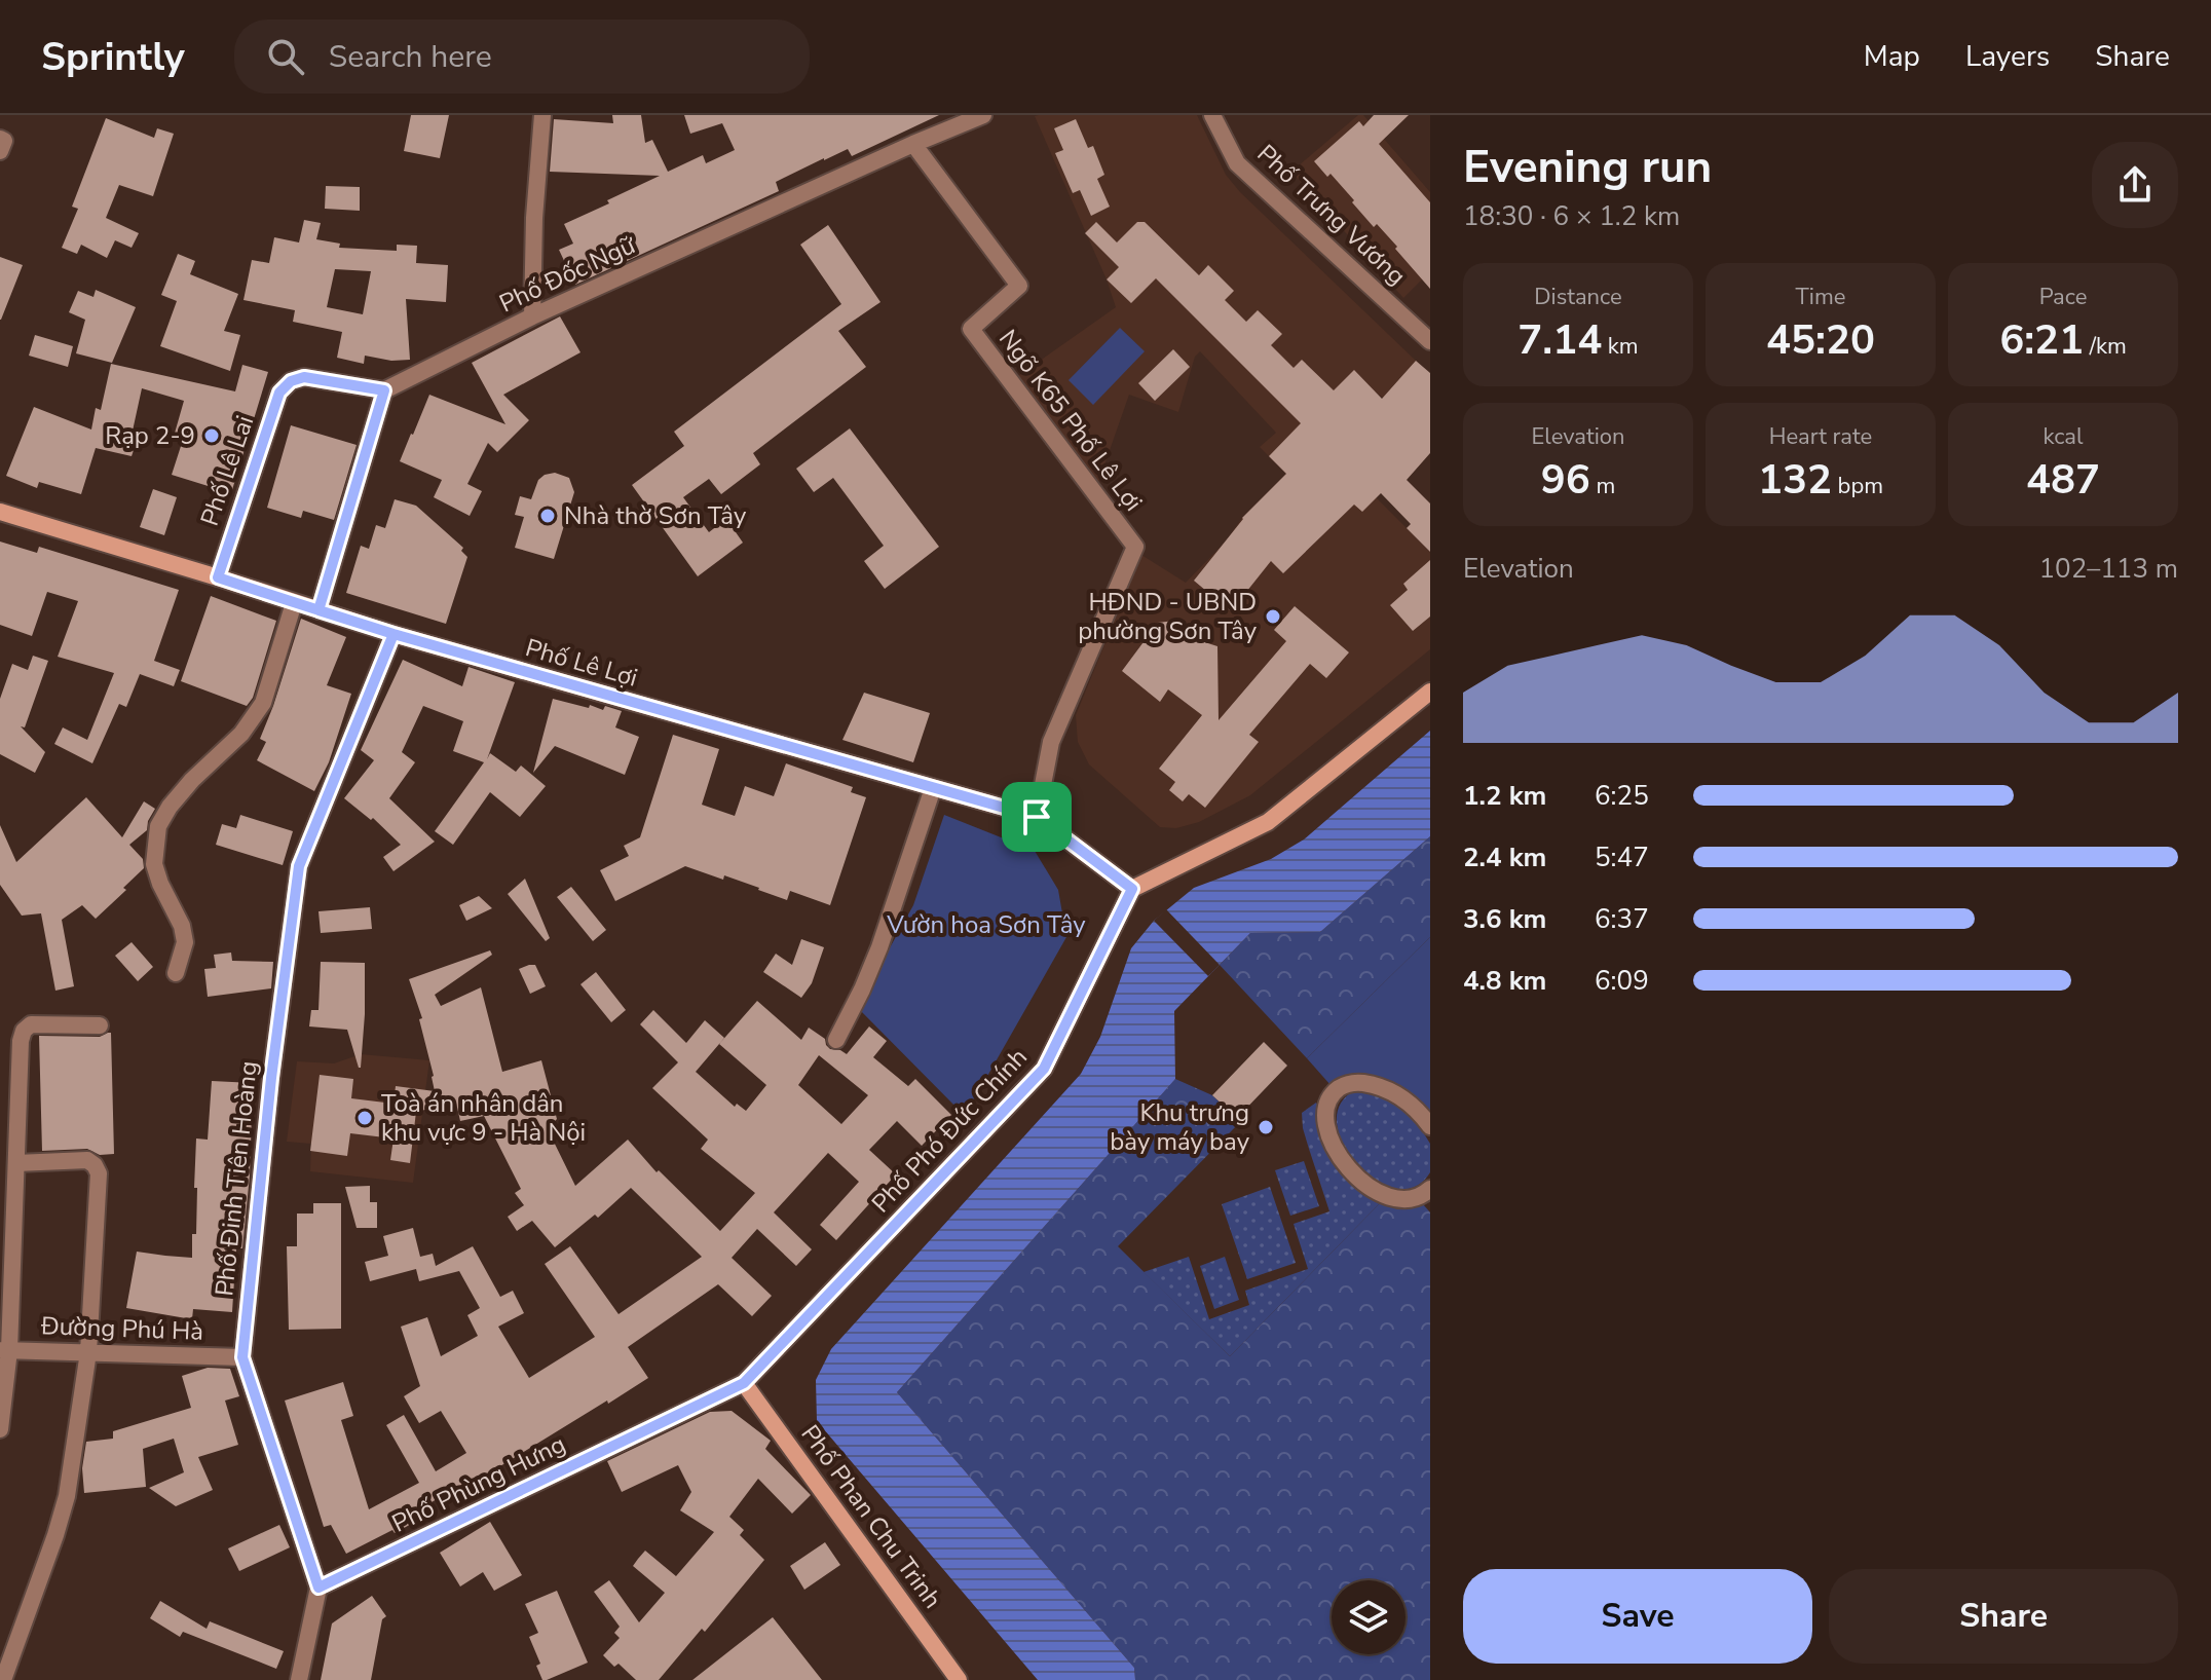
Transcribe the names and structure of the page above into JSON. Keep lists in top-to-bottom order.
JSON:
{
  "streets": {
    "main road": ["Phố Lê Lợi", "Phố Phó Đức Chính", "Phố Phan Chu Trinh"],
    "street": [
      "Phố Trưng Vương",
      "Phố Đốc Ngữ",
      "Ngõ K65 Phố Lê Lợi",
      "Phố Lê Lai",
      "Phố Đinh Tiên Hoàng",
      "Đường Phú Hà",
      "Phố Phùng Hưng"
    ]
  },
  "crossings": [
    ["Phố Đốc Ngữ", "Ngõ K65 Phố Lê Lợi"],
    ["Phố Đốc Ngữ", "Phố Lê Lai"],
    ["Ngõ K65 Phố Lê Lợi", "Phố Lê Lợi"],
    ["Phố Lê Lai", "Phố Lê Lợi"],
    ["Phố Lê Lợi", "Phố Phó Đức Chính"],
    ["Phố Lê Lợi", "Phố Đinh Tiên Hoàng"],
    ["Phố Phó Đức Chính", "Phố Phùng Hưng"],
    ["Phố Phó Đức Chính", "Phố Phan Chu Trinh"],
    ["Phố Đinh Tiên Hoàng", "Đường Phú Hà"],
    ["Phố Đinh Tiên Hoàng", "Phố Phùng Hưng"],
    ["Phố Phùng Hưng", "Phố Phan Chu Trinh"]
  ],
  "parks": ["Vườn hoa Sơn Tây"],
  "places": [
    "Rạp 2-9",
    "Nhà thờ Sơn Tây",
    "HĐND - UBND phường Sơn Tây",
    "Toà án nhân dân khu vực 9 - Hà Nội",
    "Khu trưng bày máy bay"
  ],
  "page": {
    "header": "Sprintly",
    "search": "Search here",
    "nav": ["Map", "Layers", "Share"],
    "heading": ["Evening run", "18:30 · 6 × 1.2 km"],
    "stats": [
      ["Distance", "7.14 km"],
      ["Time", "45:20"],
      ["Pace", "6:21 /km"],
      ["Elevation", "96 m"],
      ["Heart rate", "132 bpm"],
      ["kcal", "487"]
    ],
    "chart": ["Elevation", "102–113 m"],
    "list": [
      {
        "name": "1.2 km",
        "note": "6:25"
      },
      {
        "name": "2.4 km",
        "note": "5:47"
      },
      {
        "name": "3.6 km",
        "note": "6:37"
      },
      {
        "name": "4.8 km",
        "note": "6:09"
      }
    ],
    "buttons": ["Save", "Share"]
  }
}
